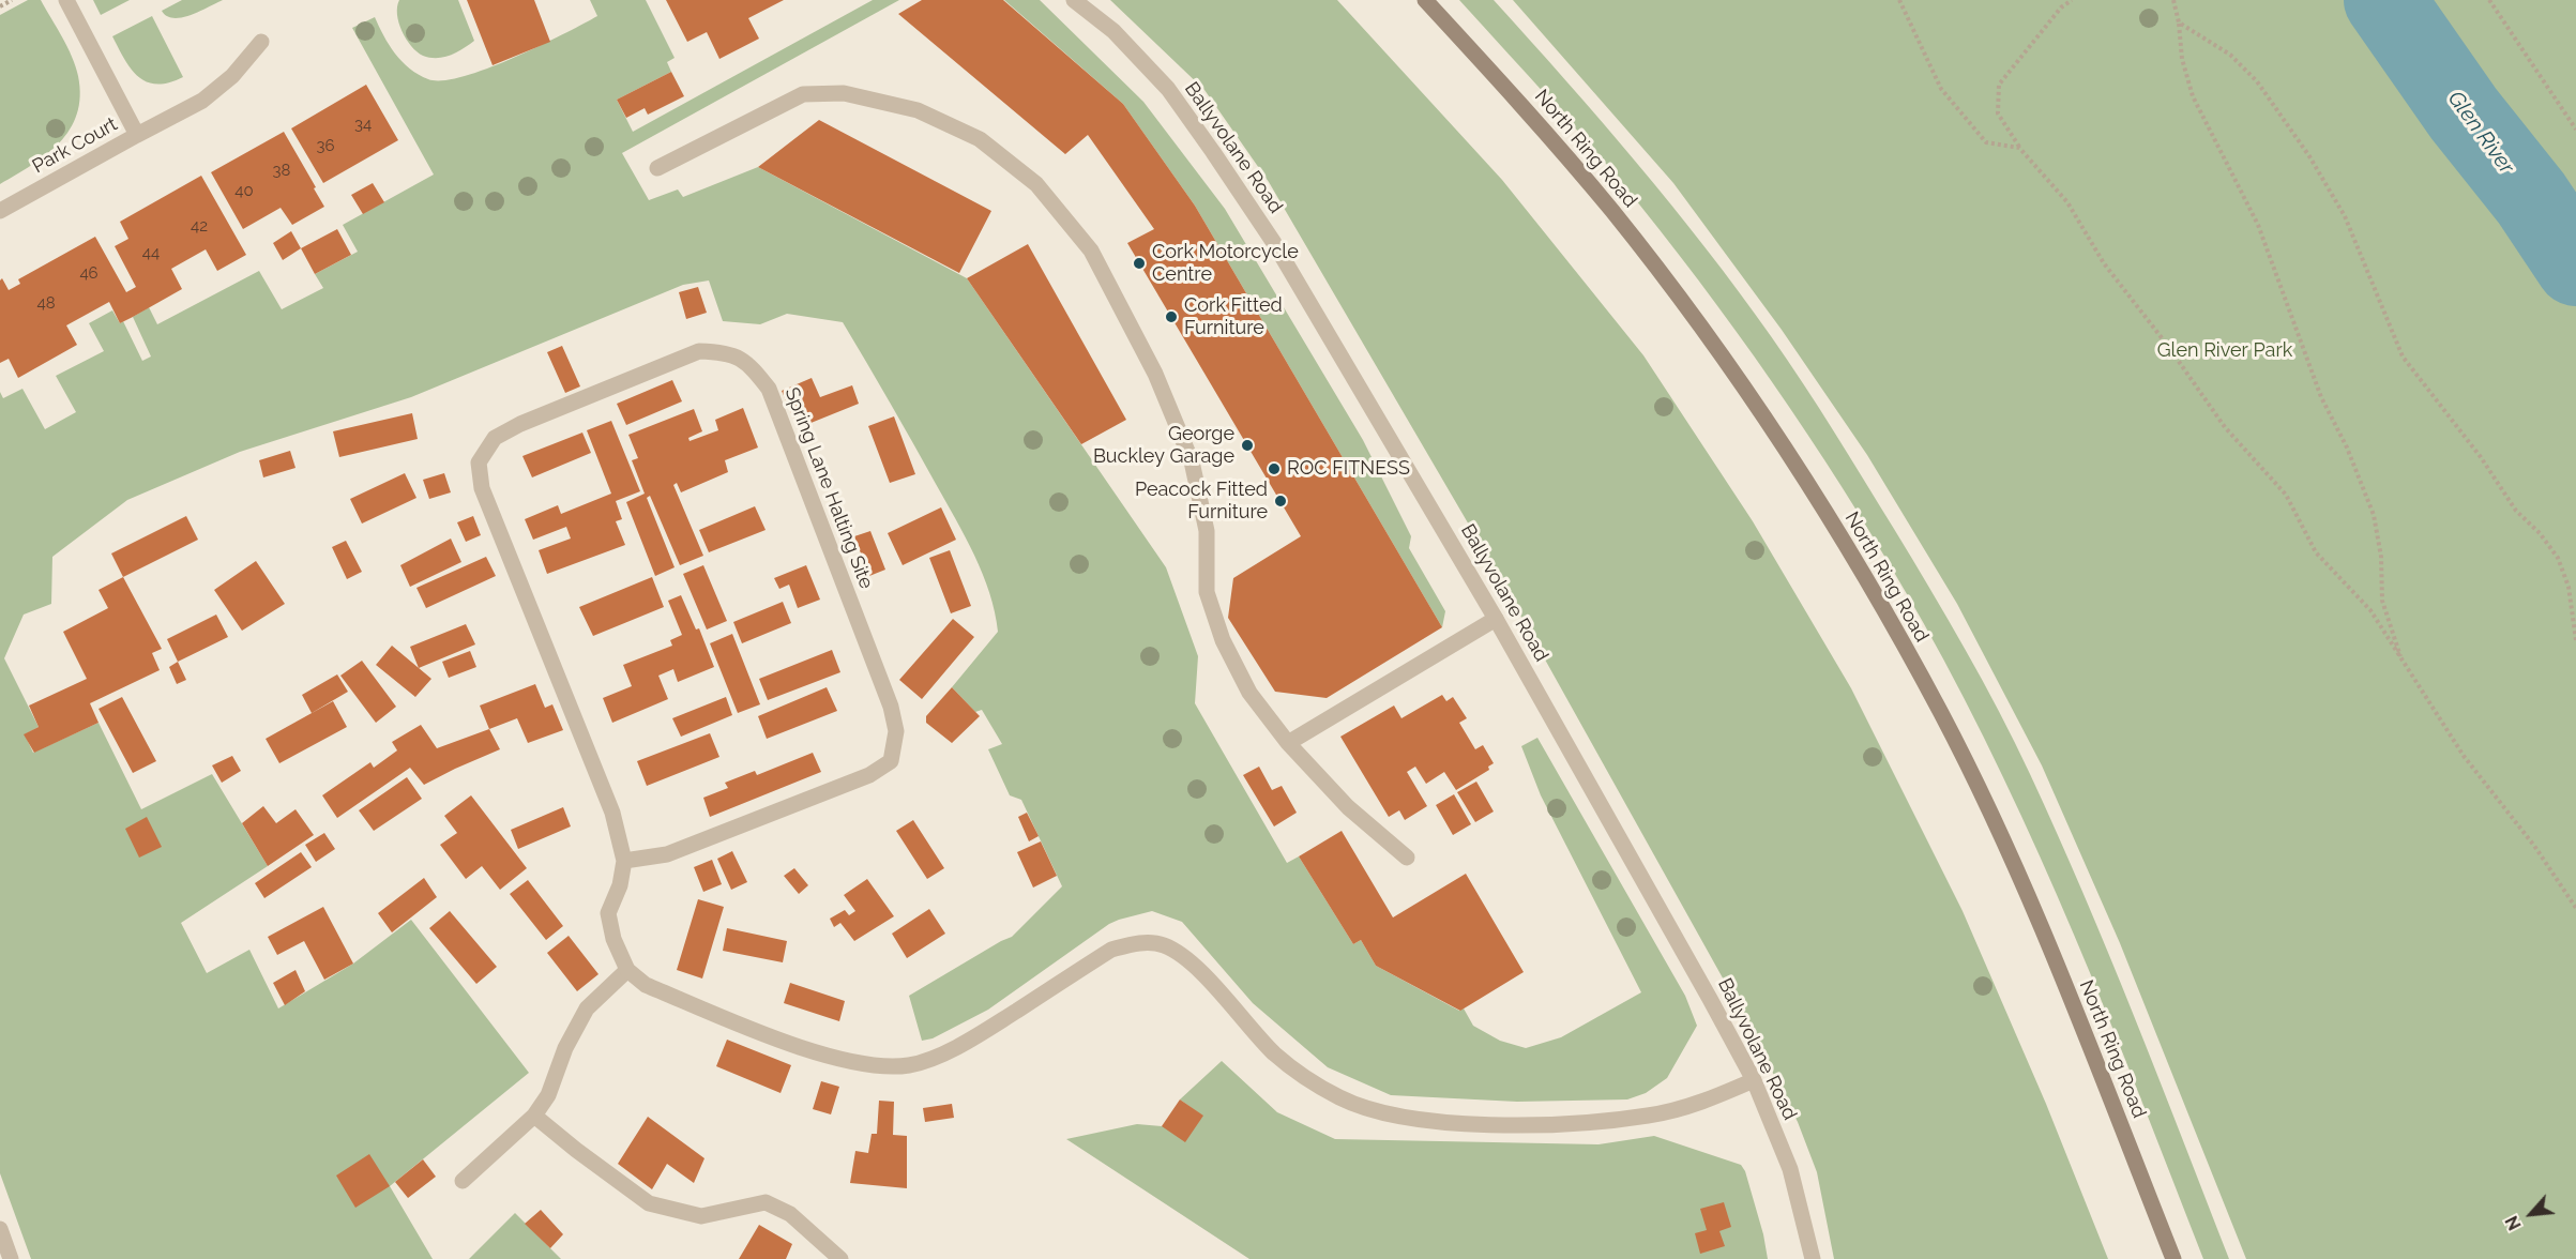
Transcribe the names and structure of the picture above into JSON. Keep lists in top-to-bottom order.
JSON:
{
  "streets": {
    "main road": ["North Ring Road"],
    "street": ["Park Court", "Ballyvolane Road", "Spring Lane Halting Site"]
  },
  "water": ["Glen River"],
  "parks": ["Glen River Park"],
  "places": [
    "Cork Motorcycle Centre",
    "Cork Fitted Furniture",
    "George Buckley Garage",
    "ROC FITNESS",
    "Peacock Fitted Furniture"
  ],
  "house_numbers": [
    "34",
    "36",
    "38",
    "40",
    "42",
    "44",
    "46",
    "48"
  ],
  "north": "bottom left"
}
